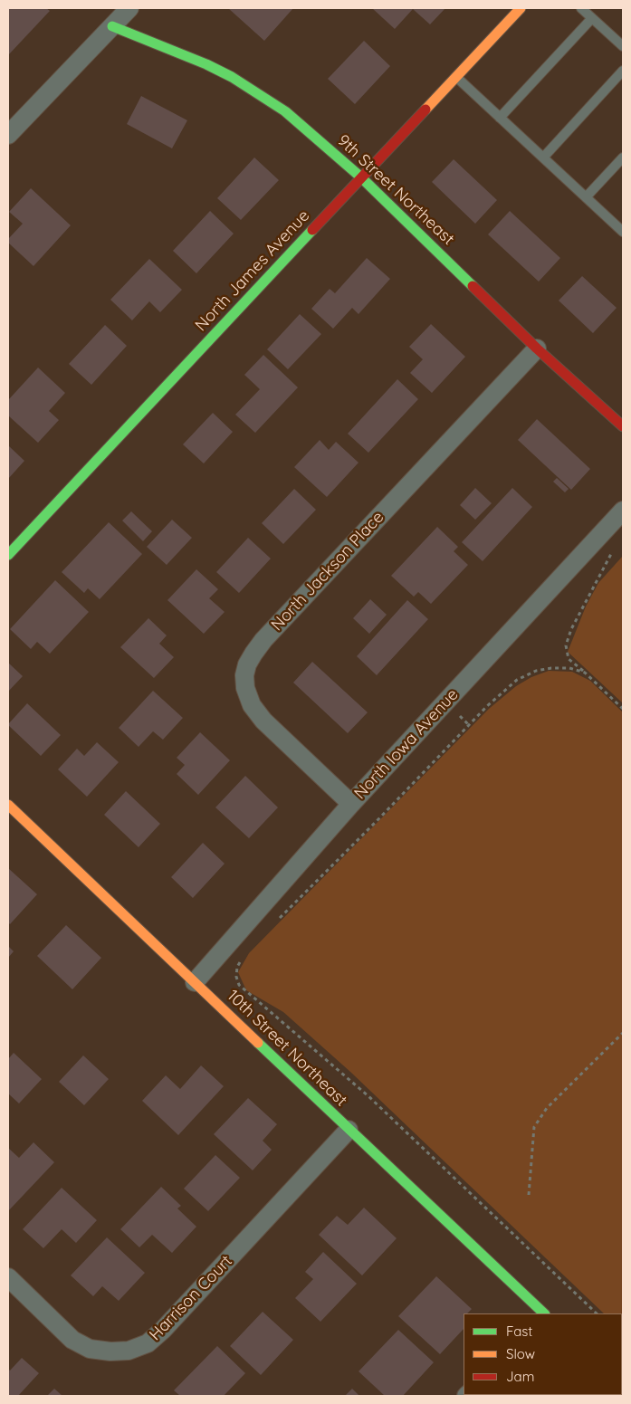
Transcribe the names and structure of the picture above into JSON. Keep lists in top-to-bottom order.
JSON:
{
  "streets": {
    "street": [
      "9th Street Northeast",
      "North James Avenue",
      "North Jackson Place",
      "North Iowa Avenue",
      "10th Street Northeast",
      "Harrison Court"
    ]
  },
  "crossings": [
    ["9th Street Northeast", "North James Avenue"],
    ["9th Street Northeast", "North Jackson Place"],
    ["North Jackson Place", "North Iowa Avenue"],
    ["North Iowa Avenue", "10th Street Northeast"],
    ["10th Street Northeast", "Harrison Court"]
  ],
  "legend": ["Fast", "Slow", "Jam"]
}
